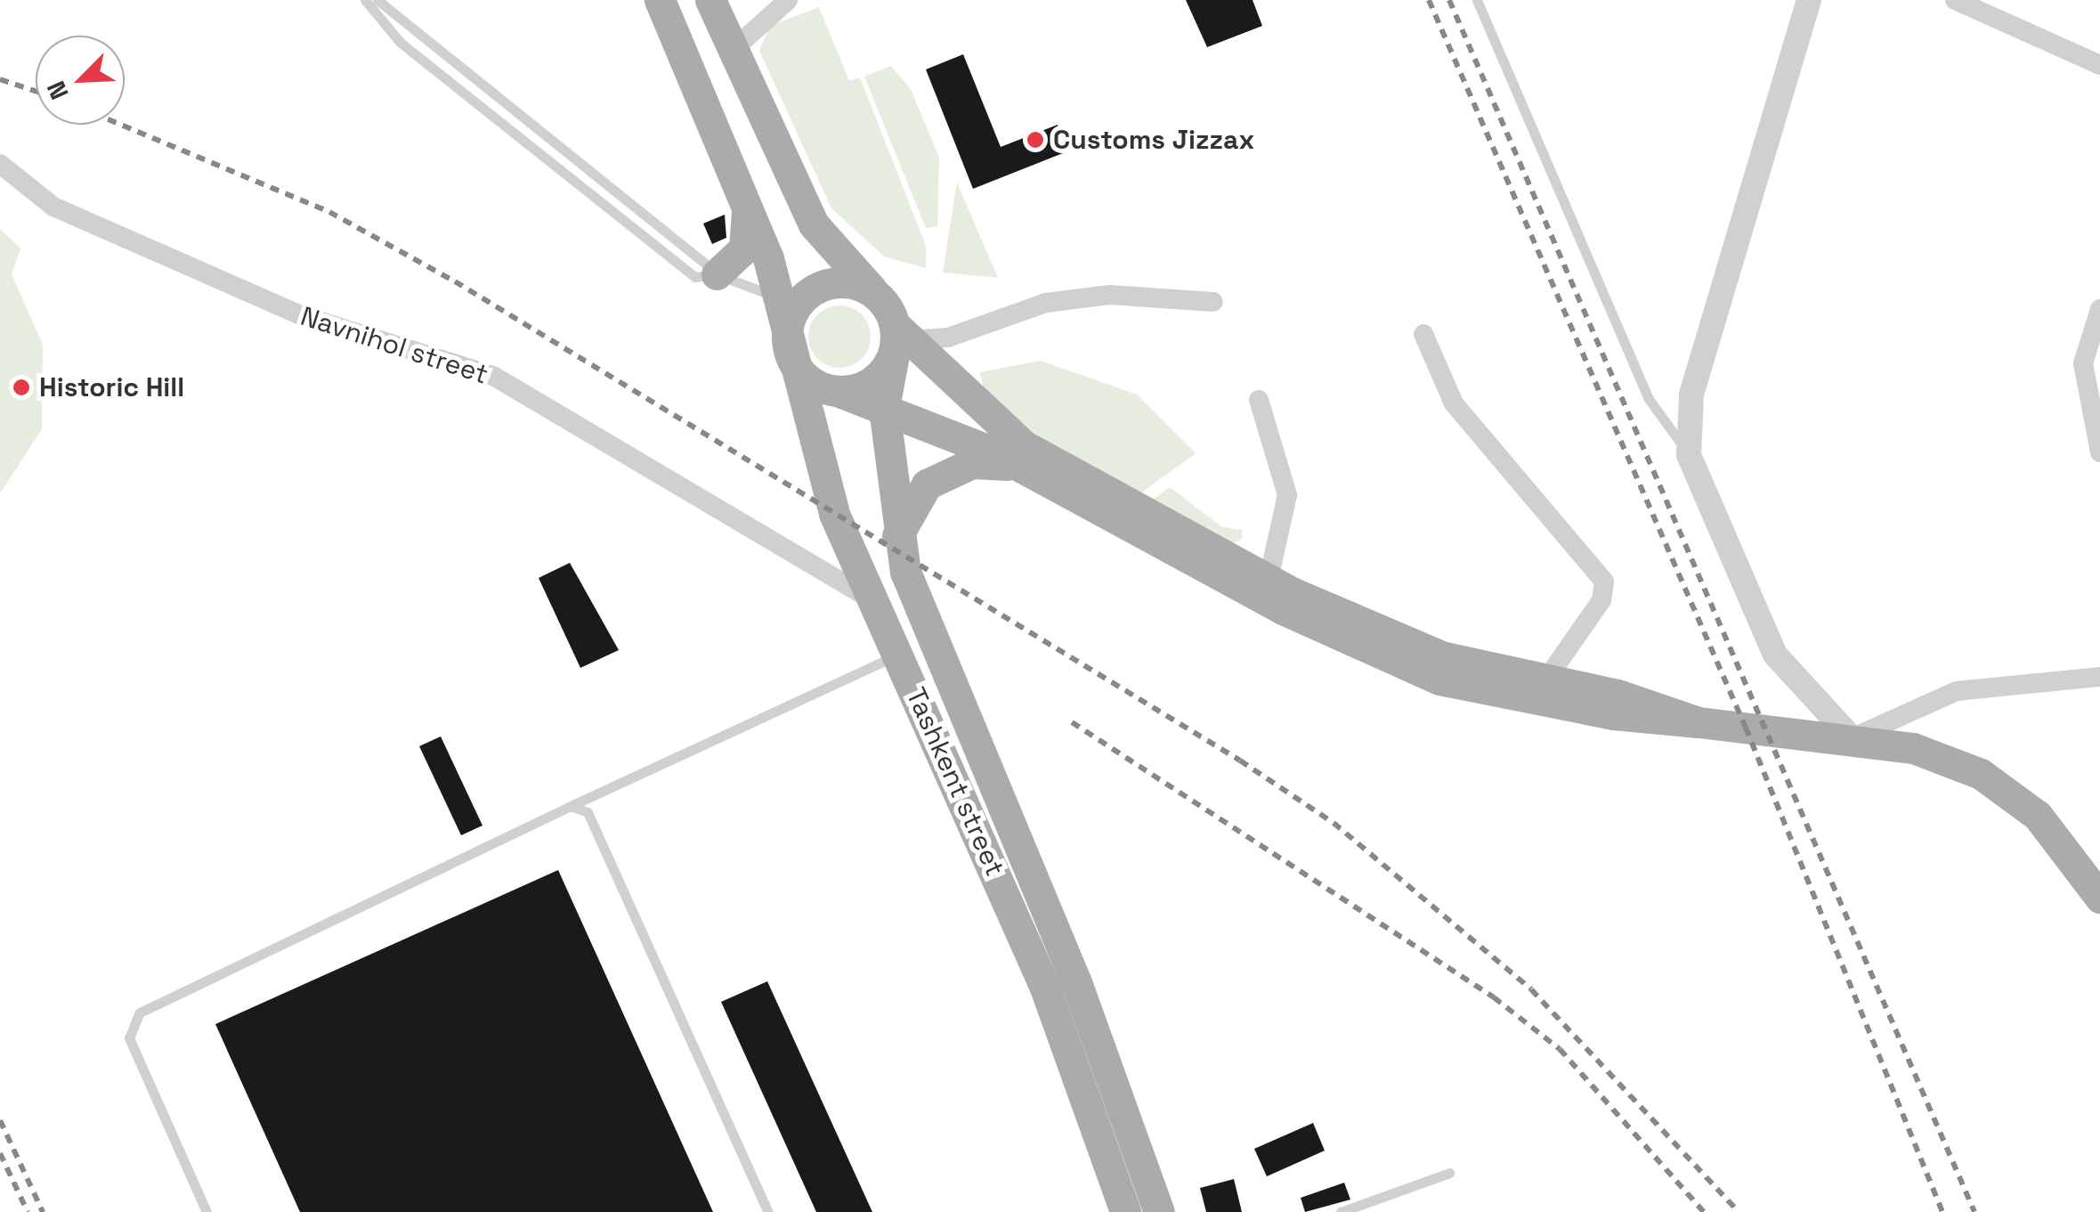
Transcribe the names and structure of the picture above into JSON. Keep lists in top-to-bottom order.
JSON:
{
  "streets": {
    "main road": ["Tashkent street"],
    "street": ["Navnihol street"]
  },
  "crossings": [
    ["Navnihol street", "Tashkent street"]
  ],
  "places": ["Customs Jizzax", "Historic Hill"],
  "north": "bottom left"
}
